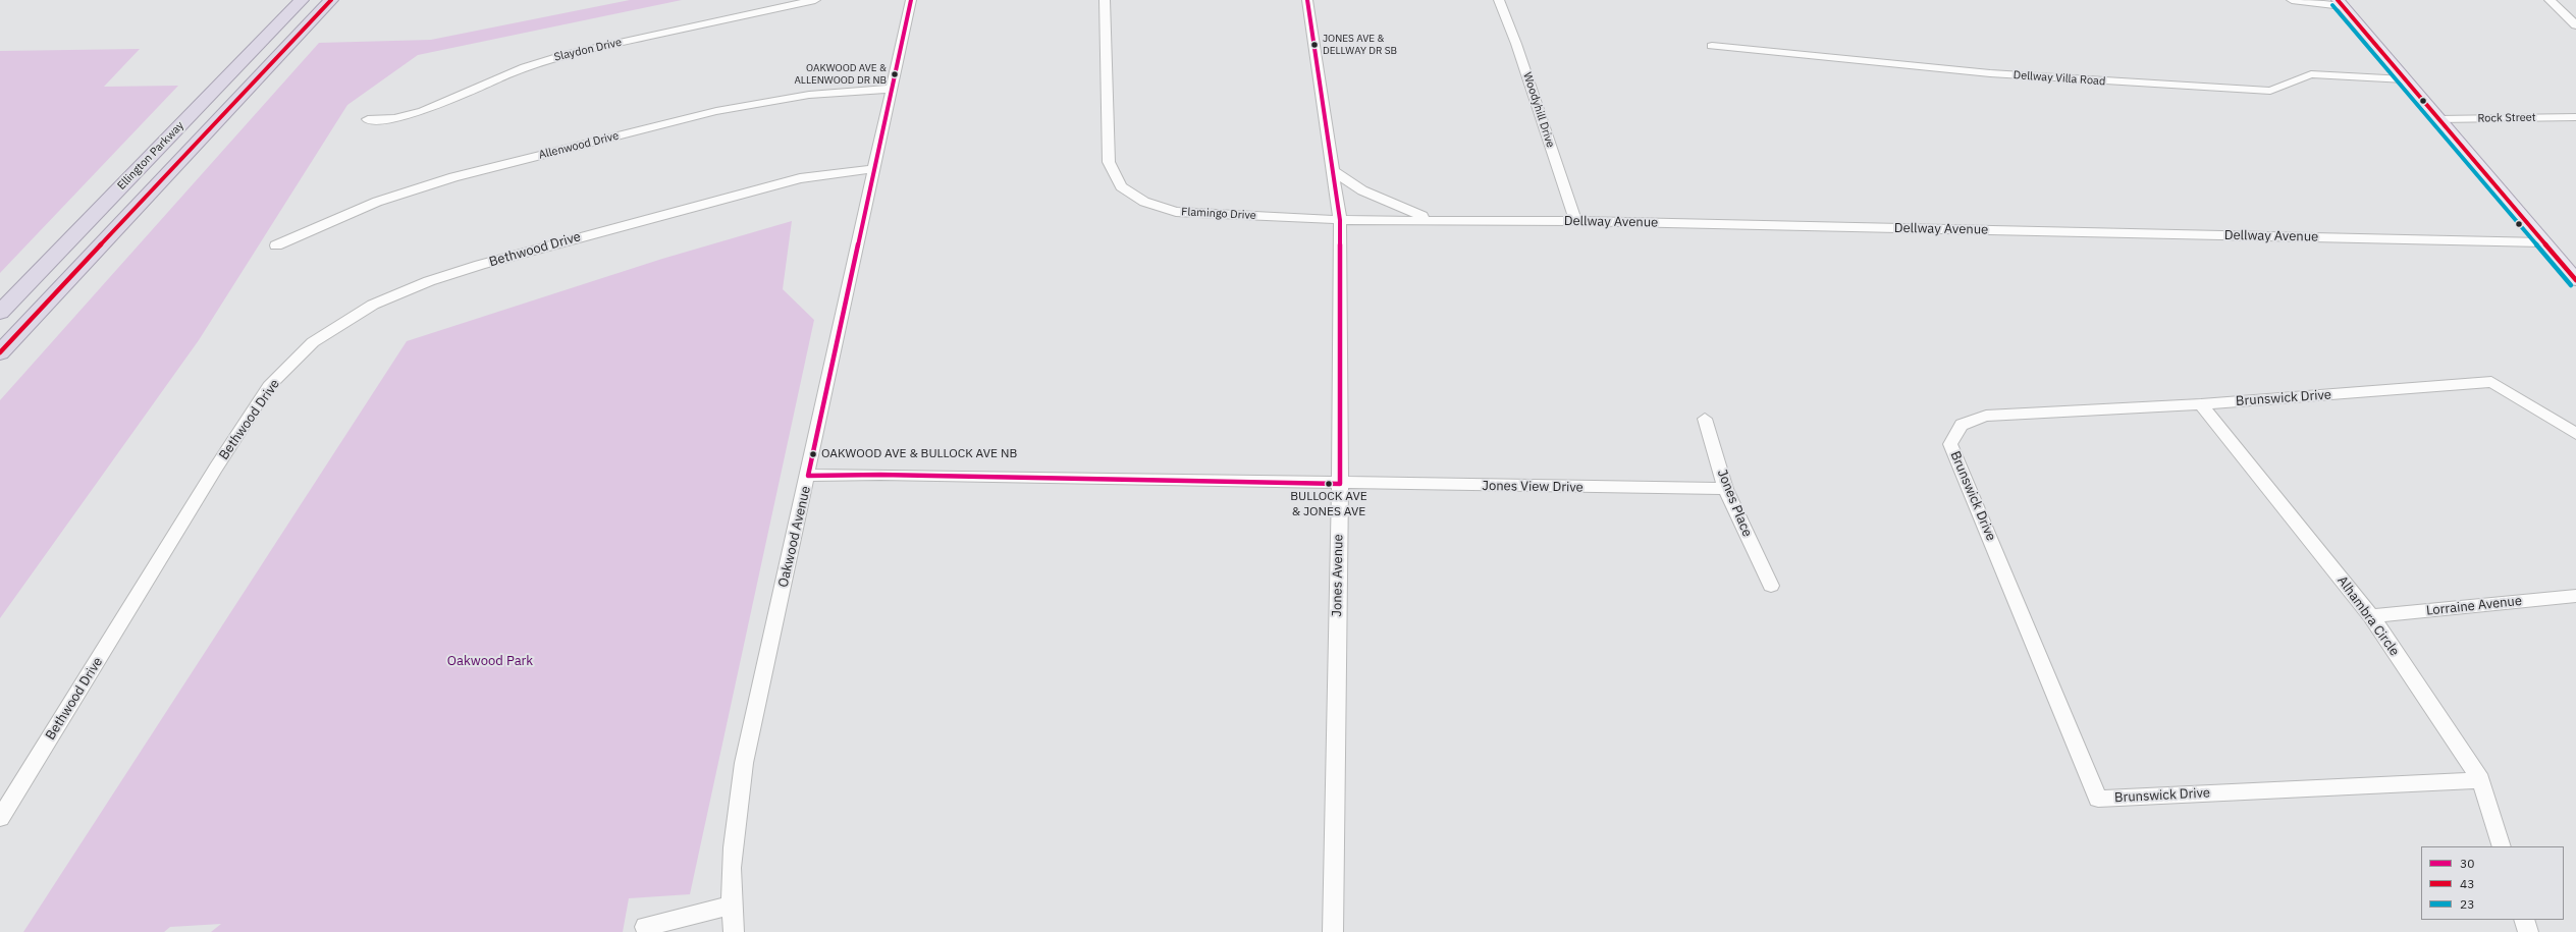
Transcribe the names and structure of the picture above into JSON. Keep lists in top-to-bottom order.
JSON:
{
  "streets": {
    "highway": ["Ellington Parkway"],
    "street": [
      "Slaydon Drive",
      "Dellway Villa Road",
      "Woodyhill Drive",
      "Rock Street",
      "Allenwood Drive",
      "Flamingo Drive",
      "Dellway Avenue",
      "Bethwood Drive",
      "Brunswick Drive",
      "Jones View Drive",
      "Jones Place",
      "Oakwood Avenue",
      "Jones Avenue",
      "Lorraine Avenue",
      "Alhambra Circle"
    ]
  },
  "crossings": [
    ["Woodyhill Drive", "Dellway Avenue"],
    ["Allenwood Drive", "Oakwood Avenue"],
    ["Flamingo Drive", "Dellway Avenue"],
    ["Flamingo Drive", "Jones Avenue"],
    ["Dellway Avenue", "Jones Avenue"],
    ["Bethwood Drive", "Oakwood Avenue"],
    ["Brunswick Drive", "Alhambra Circle"],
    ["Jones View Drive", "Jones Place"],
    ["Jones View Drive", "Oakwood Avenue"],
    ["Jones View Drive", "Jones Avenue"],
    ["Lorraine Avenue", "Alhambra Circle"]
  ],
  "parks": ["Oakwood Park"],
  "places": [
    "JONES AVE & DELLWAY DR SB",
    "OAKWOOD AVE & ALLENWOOD DR NB",
    "OAKWOOD AVE & BULLOCK AVE NB",
    "BULLOCK AVE & JONES AVE"
  ],
  "lines": ["transit line 30", "transit line 43", "transit line 23"],
  "legend": ["30", "43", "23"]
}
